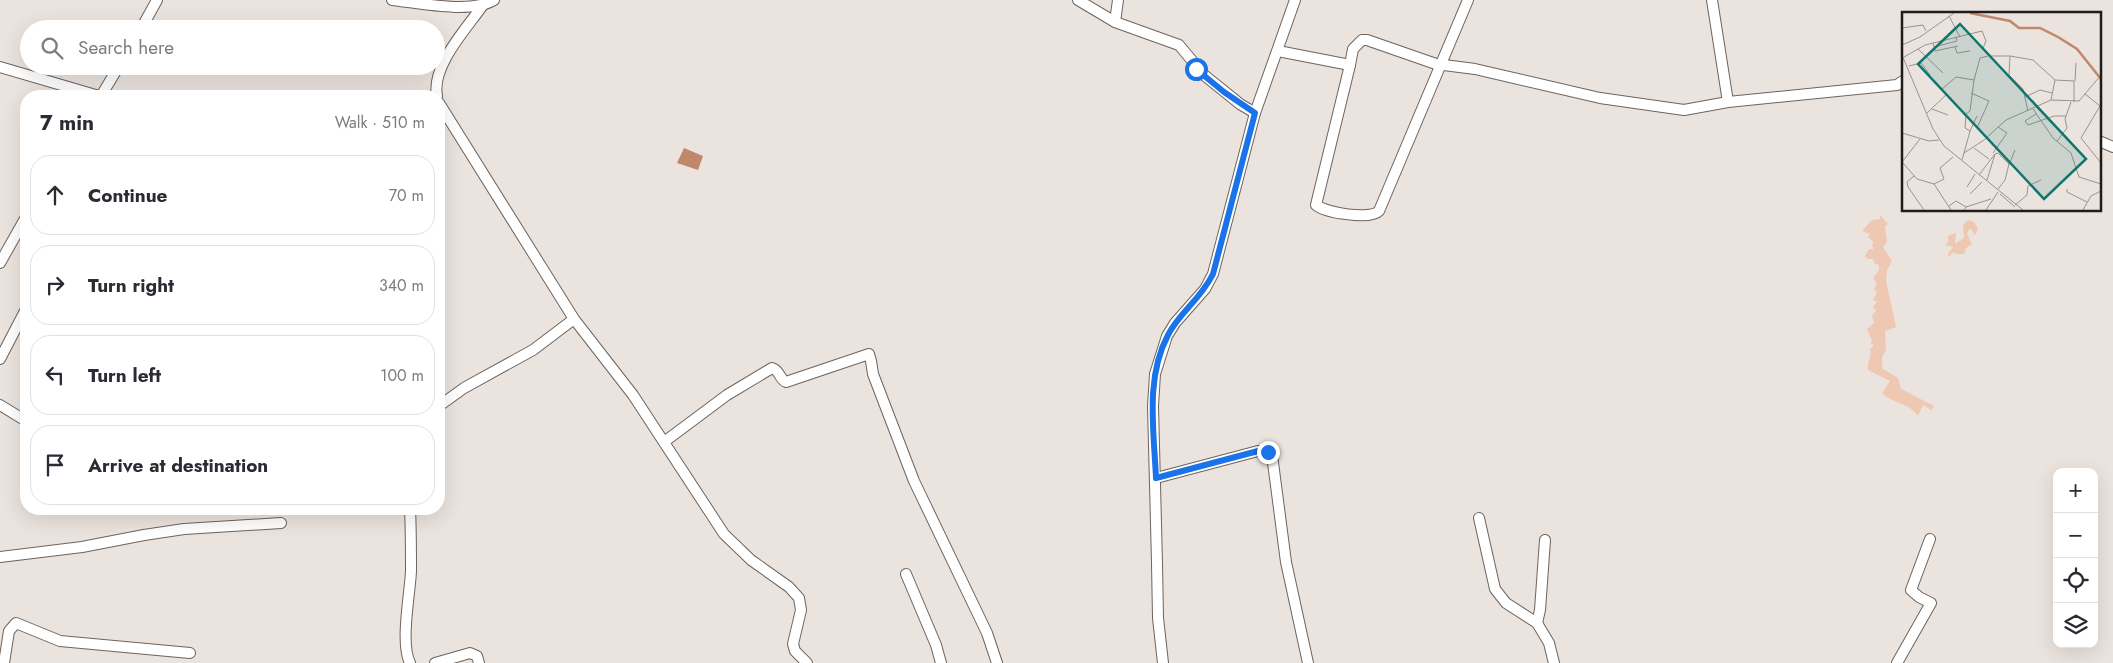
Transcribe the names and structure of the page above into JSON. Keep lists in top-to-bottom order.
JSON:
{
  "page": {
    "search": "Search here",
    "heading": ["7 min", "Walk · 510 m"],
    "list": [
      ["Continue", "70 m"],
      ["Turn right", "340 m"],
      ["Turn left", "100 m"],
      "Arrive at destination"
    ],
    "map_buttons": ["+", "−"]
  }
}
